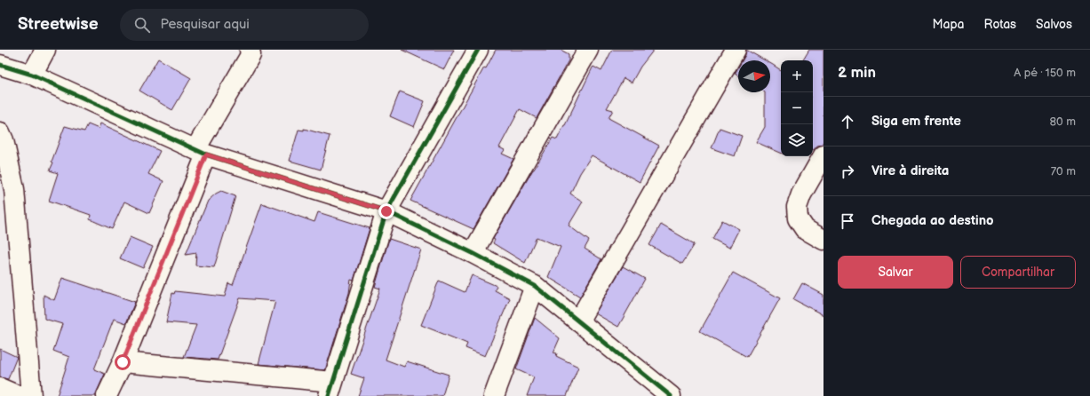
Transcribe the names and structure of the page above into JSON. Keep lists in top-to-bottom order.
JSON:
{
  "north": "right",
  "page": {
    "header": "Streetwise",
    "search": "Pesquisar aqui",
    "nav": ["Mapa", "Rotas", "Salvos"],
    "heading": ["2 min", "A pé · 150 m"],
    "map_buttons": ["+", "−"],
    "list": [
      ["Siga em frente", "80 m"],
      ["Vire à direita", "70 m"],
      "Chegada ao destino"
    ],
    "buttons": ["Salvar", "Compartilhar"]
  }
}
